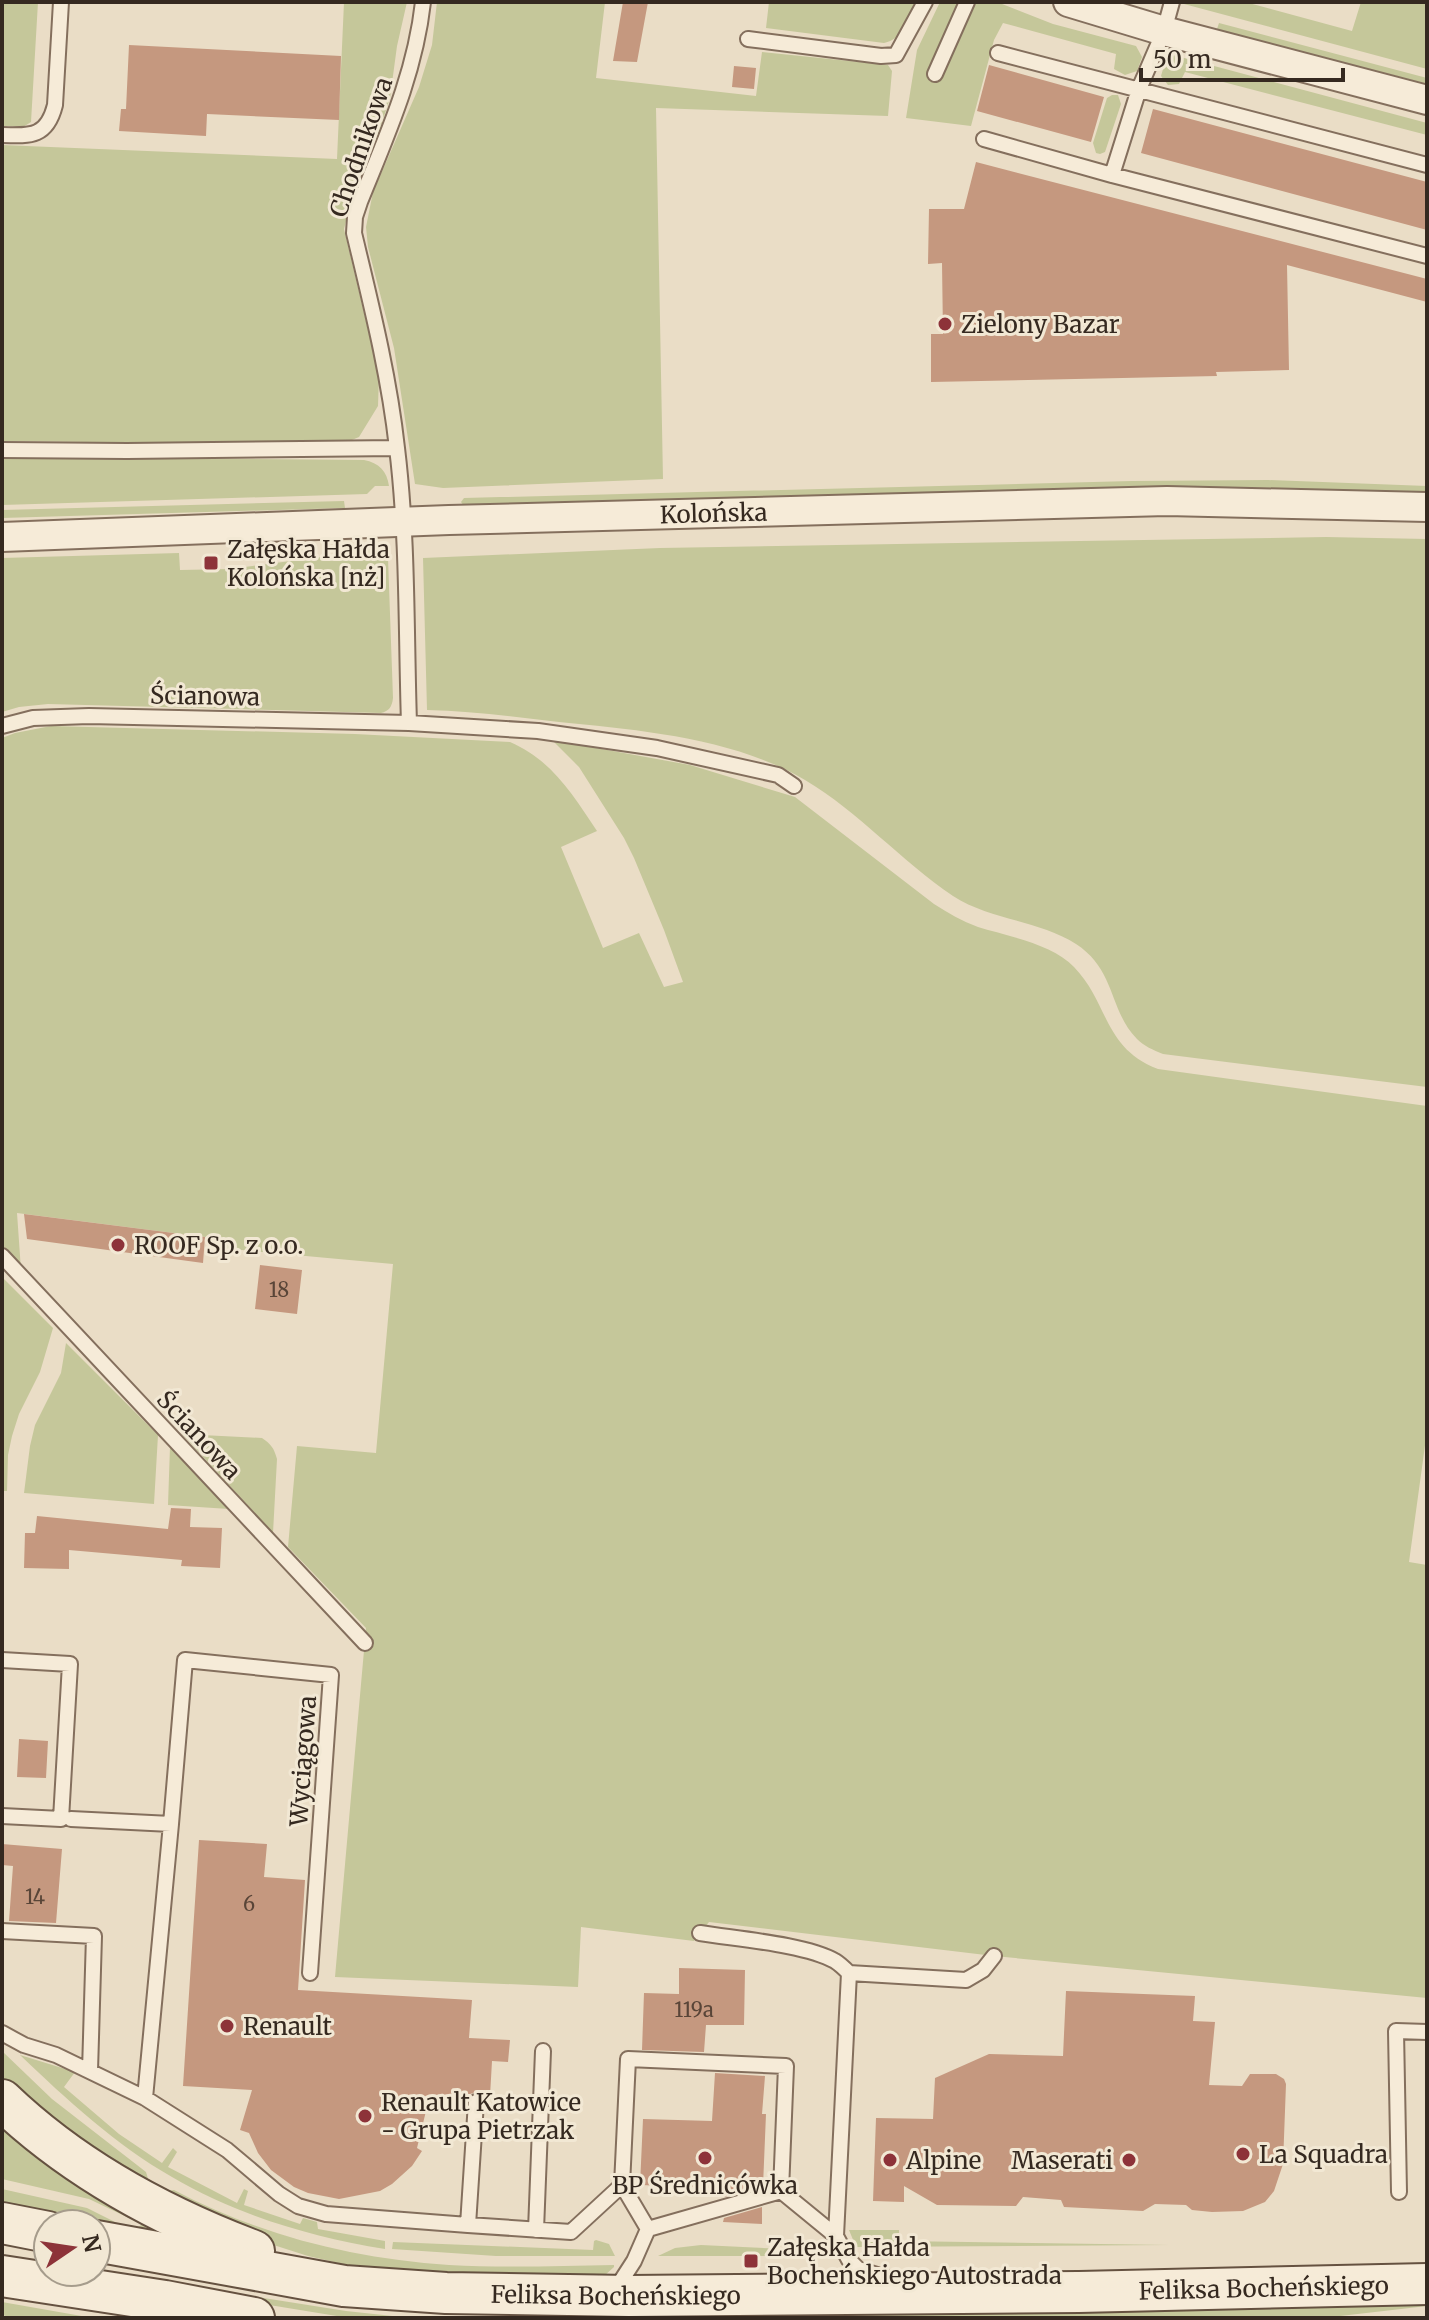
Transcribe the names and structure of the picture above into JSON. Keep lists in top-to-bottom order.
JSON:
{
  "streets": {
    "main road": ["Feliksa Bocheńskiego"],
    "street": ["Kolońska"],
    "lane": ["Chodnikowa", "Ścianowa", "Wyciągowa"]
  },
  "crossings": [
    ["Chodnikowa", "Kolońska"]
  ],
  "places": {
    "other": [
      "Zielony Bazar",
      "ROOF Sp. z o.o.",
      "Renault",
      "Renault Katowice - Grupa Pietrzak",
      "La Squadra",
      "BP Średnicówka",
      "Alpine",
      "Maserati"
    ],
    "transit": ["Załęska Hałda Kolońska [nż]", "Załęska Hałda Bocheńskiego Autostrada"]
  },
  "house_numbers": [
    "18",
    "14",
    "6",
    "119a"
  ],
  "scale_bar": "50 m",
  "north": "right"
}
